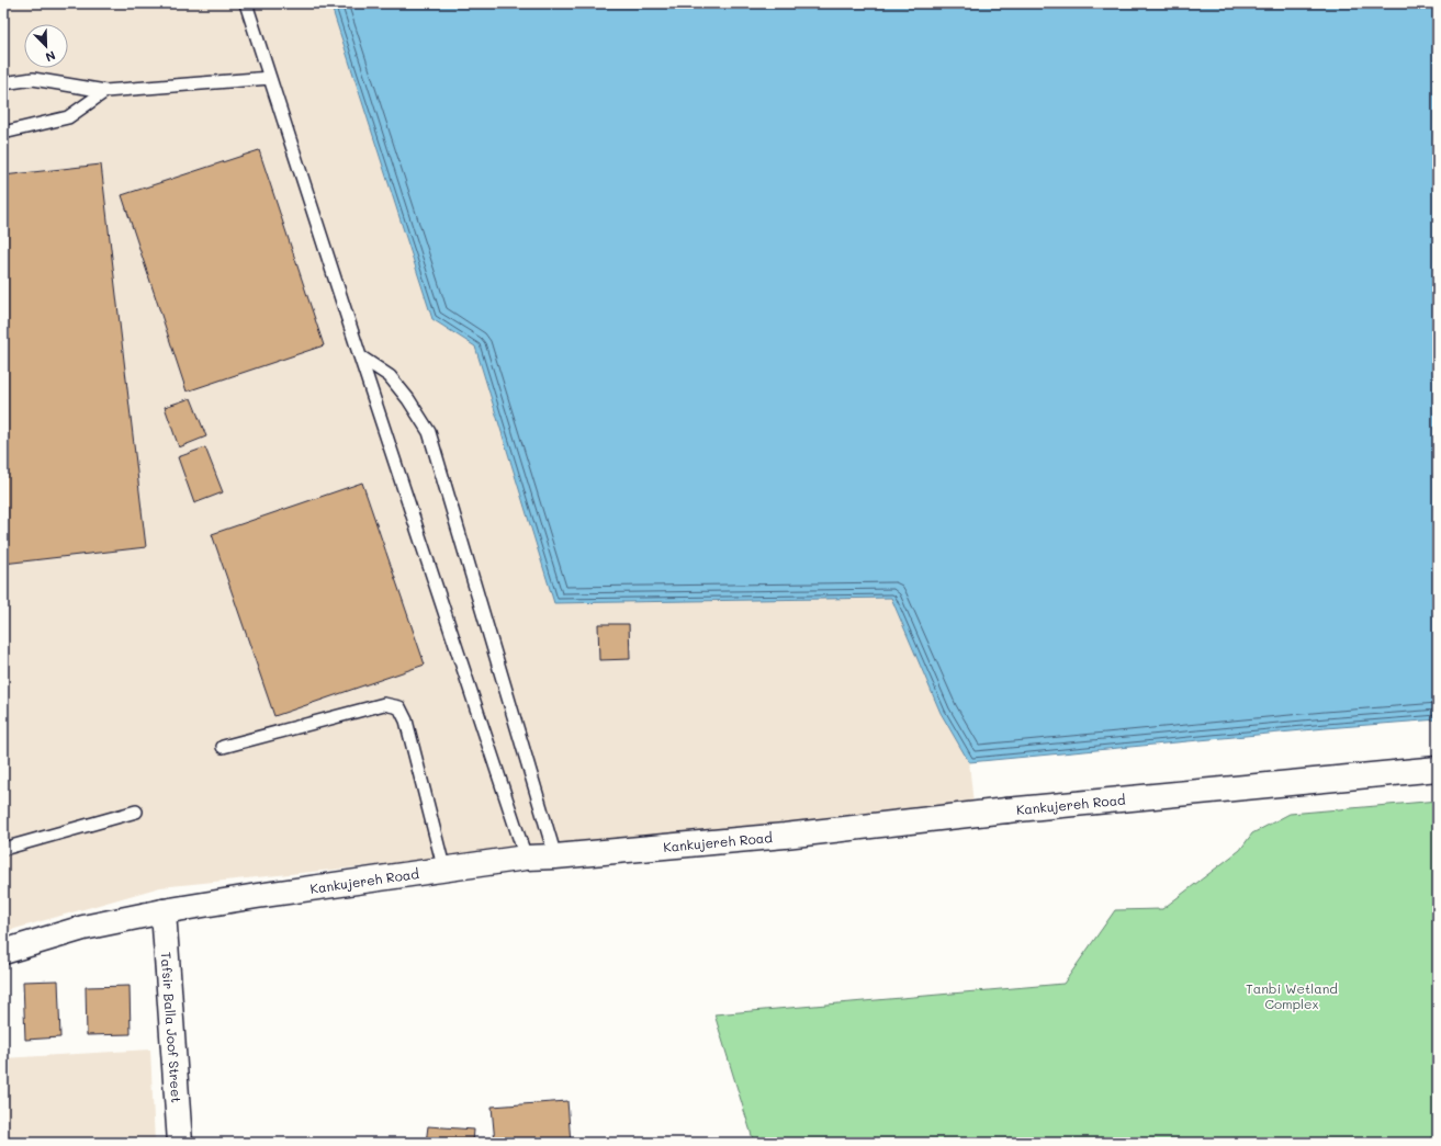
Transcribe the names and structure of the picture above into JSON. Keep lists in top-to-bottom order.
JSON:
{
  "streets": {
    "street": ["Kankujereh Road", "Tafsir Balla Joof Street"]
  },
  "crossings": [
    ["Kankujereh Road", "Tafsir Balla Joof Street"]
  ],
  "parks": ["Tanbi Wetland Complex"],
  "north": "bottom right"
}
